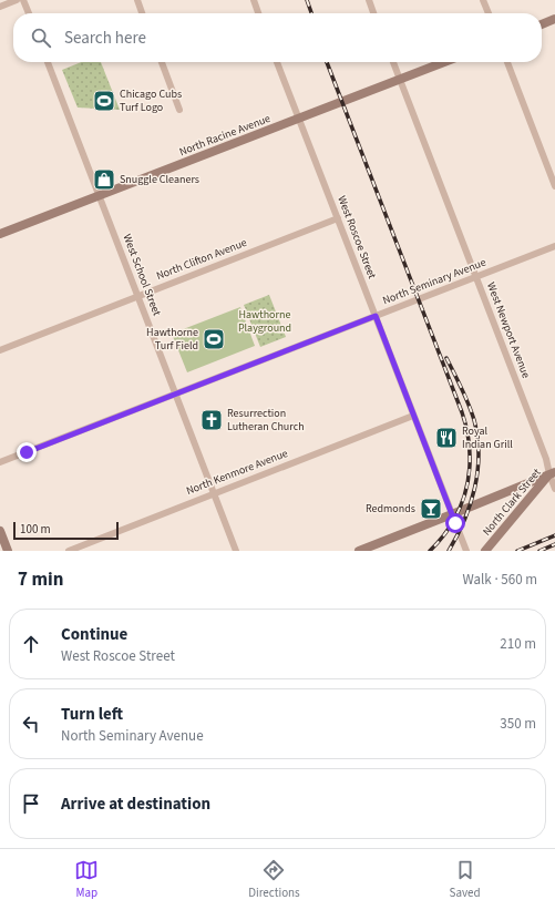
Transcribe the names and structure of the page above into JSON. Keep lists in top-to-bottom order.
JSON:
{
  "streets": {
    "street": [
      "North Racine Avenue",
      "West Roscoe Street",
      "North Clifton Avenue",
      "West School Street",
      "North Seminary Avenue",
      "West Newport Avenue",
      "North Kenmore Avenue",
      "North Clark Street"
    ]
  },
  "crossings": [
    ["North Racine Avenue", "West Roscoe Street"],
    ["North Racine Avenue", "West School Street"],
    ["North Racine Avenue", "West Newport Avenue"],
    ["West Roscoe Street", "North Clifton Avenue"],
    ["West Roscoe Street", "North Seminary Avenue"],
    ["West Roscoe Street", "North Kenmore Avenue"],
    ["North Clifton Avenue", "West School Street"],
    ["West School Street", "North Seminary Avenue"],
    ["West School Street", "North Kenmore Avenue"],
    ["North Seminary Avenue", "West Newport Avenue"],
    ["West Newport Avenue", "North Clark Street"]
  ],
  "parks": ["Hawthorne Playground"],
  "places": {
    "sports": ["Chicago Cubs Turf Logo", "Hawthorne Turf Field"],
    "shop": ["Snuggle Cleaners"],
    "church": ["Resurrection Lutheran Church"],
    "restaurant": ["Royal Indian Grill"],
    "bar": ["Redmonds"]
  },
  "scale_bar": "100 m",
  "page": {
    "search": "Search here",
    "scale": "100 m",
    "heading": ["7 min", "Walk · 560 m"],
    "list": [
      ["Continue", "West Roscoe Street", "210 m"],
      ["Turn left", "North Seminary Avenue", "350 m"],
      "Arrive at destination"
    ],
    "nav": ["Map", "Directions", "Saved"]
  }
}
